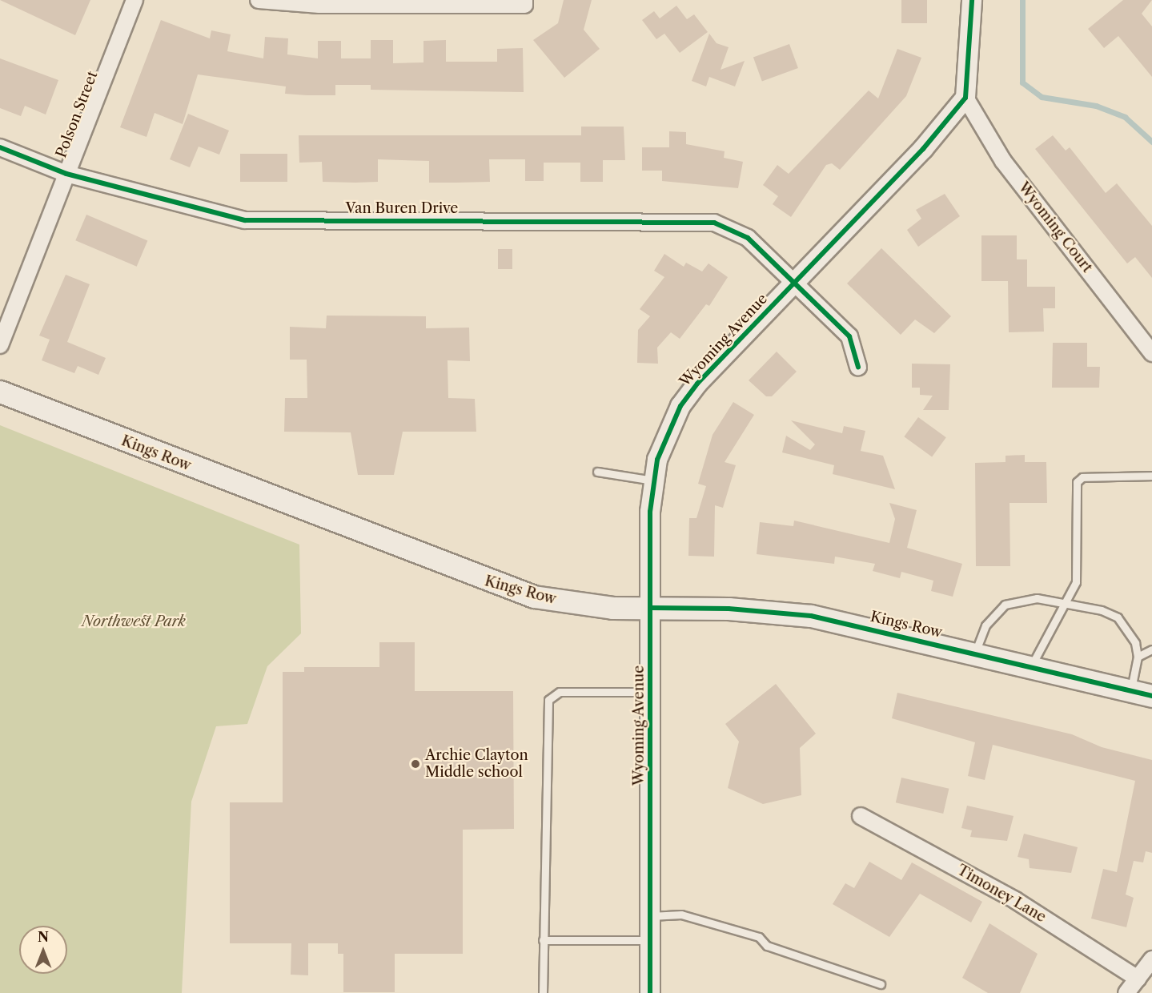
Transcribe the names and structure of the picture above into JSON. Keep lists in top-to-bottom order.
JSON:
{
  "streets": {
    "main road": ["Kings Row"],
    "street": [
      "Polson Street",
      "Van Buren Drive",
      "Wyoming Court",
      "Wyoming Avenue",
      "Timoney Lane"
    ]
  },
  "crossings": [
    ["Polson Street", "Van Buren Drive"],
    ["Van Buren Drive", "Wyoming Avenue"],
    ["Wyoming Court", "Wyoming Avenue"],
    ["Wyoming Avenue", "Kings Row"]
  ],
  "parks": ["Northwest Park"],
  "places": ["Archie Clayton Middle school"],
  "north": "top"
}
